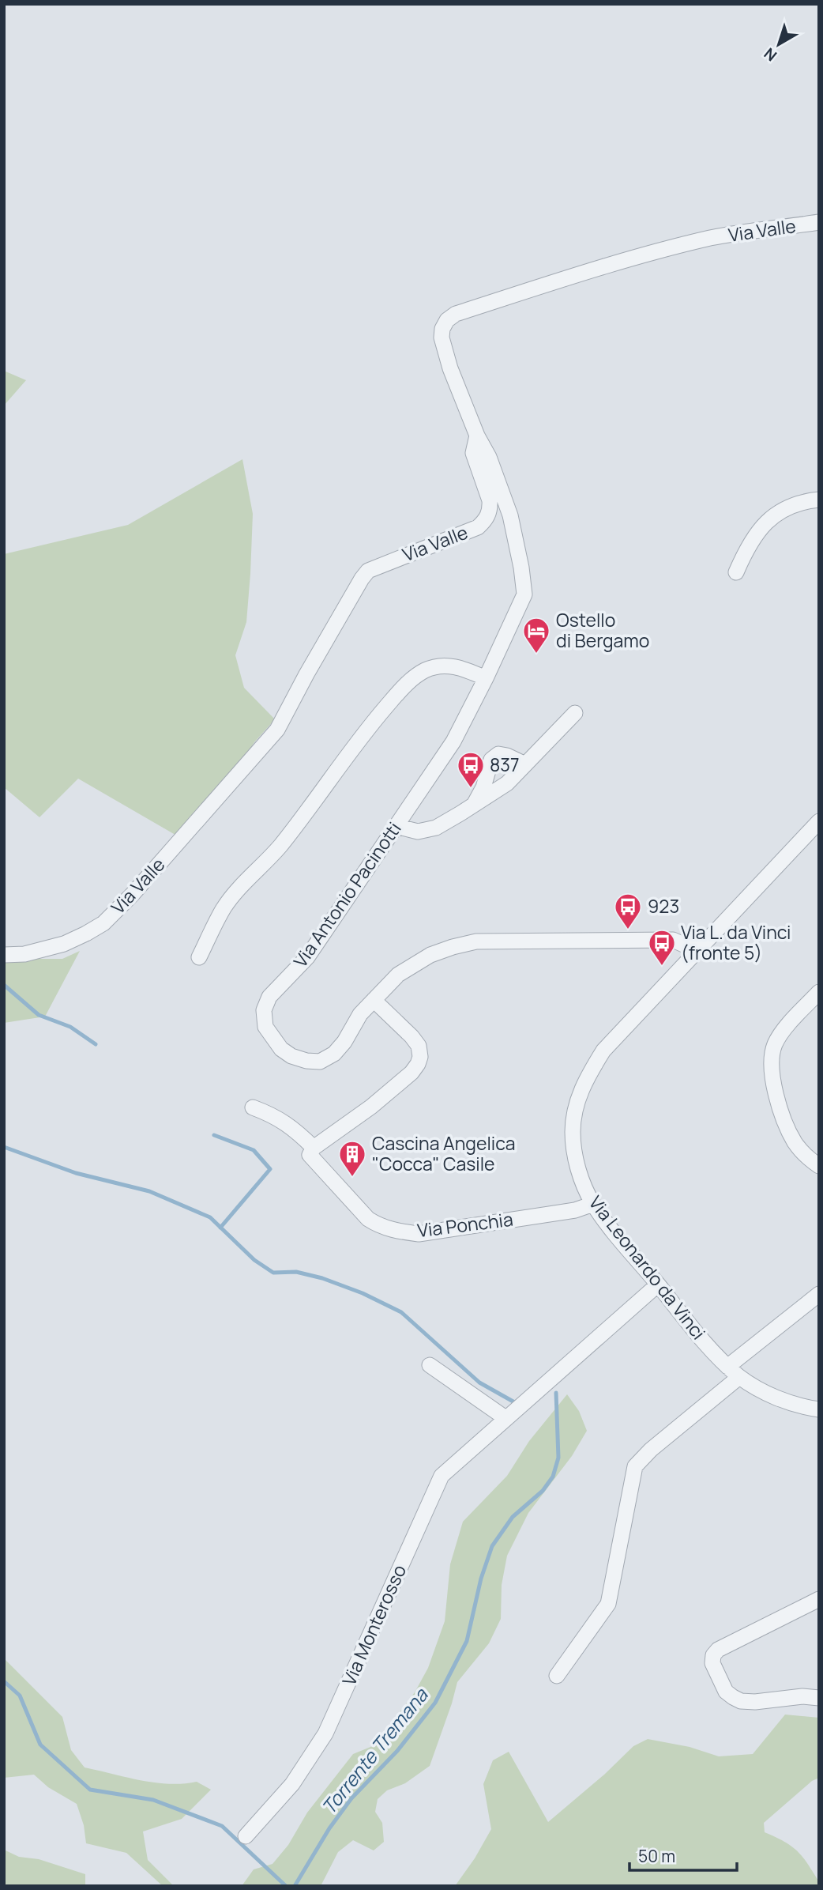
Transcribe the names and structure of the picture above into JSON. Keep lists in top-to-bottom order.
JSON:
{
  "streets": {
    "street": [
      "Via Valle",
      "Via Antonio Pacinotti",
      "Via Ponchia",
      "Via Leonardo da Vinci",
      "Via Monterosso"
    ]
  },
  "crossings": [
    ["Via Valle", "Via Antonio Pacinotti"],
    ["Via Antonio Pacinotti", "Via Leonardo da Vinci"],
    ["Via Ponchia", "Via Leonardo da Vinci"],
    ["Via Leonardo da Vinci", "Via Monterosso"]
  ],
  "water": ["Torrente Tremana"],
  "places": {
    "hotel": ["Ostello di Bergamo"],
    "bus stop": ["837", "923", "Via L. da Vinci (fronte 5)"],
    "building": ["Cascina Angelica \"Cocca\" Casile"]
  },
  "scale_bar": "50 m",
  "north": "bottom left"
}
